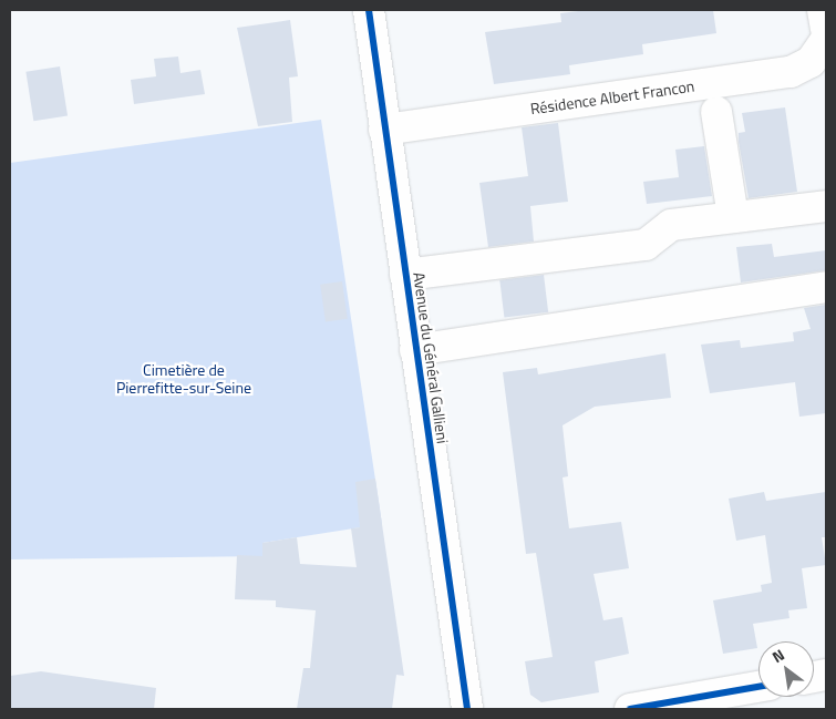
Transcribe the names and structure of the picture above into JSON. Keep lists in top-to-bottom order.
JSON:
{
  "streets": {
    "street": ["Résidence Albert Francon", "Avenue du Général Gallieni"]
  },
  "crossings": [
    ["Résidence Albert Francon", "Avenue du Général Gallieni"]
  ],
  "parks": ["Cimetière de Pierrefitte-sur-Seine"],
  "north": "top left"
}
